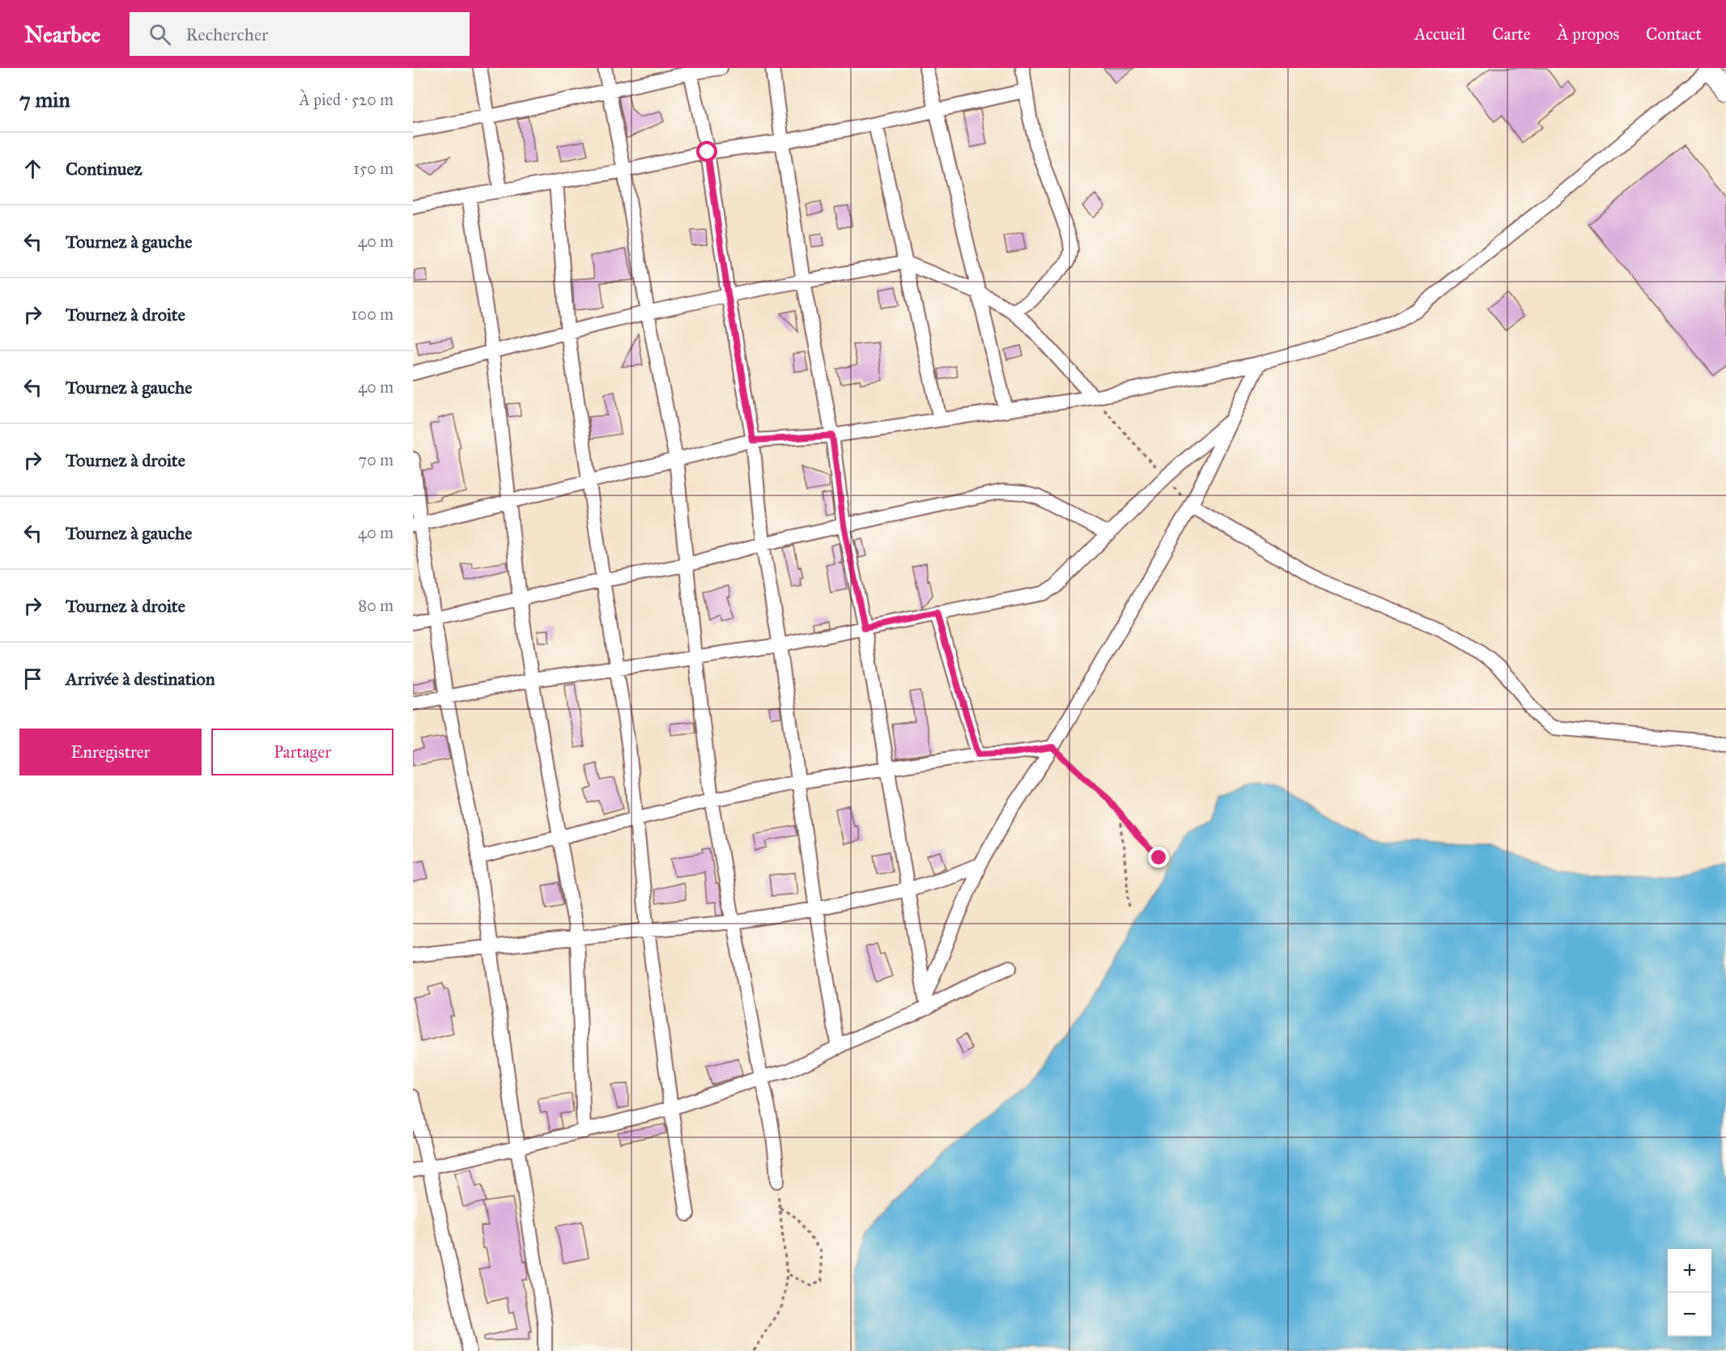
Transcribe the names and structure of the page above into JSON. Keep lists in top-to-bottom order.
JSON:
{
  "page": {
    "header": "Nearbee",
    "search": "Rechercher",
    "nav": [
      "Accueil",
      "Carte",
      "À propos",
      "Contact"
    ],
    "heading": ["7 min", "À pied · 520 m"],
    "list": [
      ["Continuez", "150 m"],
      ["Tournez à gauche", "40 m"],
      ["Tournez à droite", "100 m"],
      ["Tournez à gauche", "40 m"],
      ["Tournez à droite", "70 m"],
      ["Tournez à gauche", "40 m"],
      ["Tournez à droite", "80 m"],
      "Arrivée à destination"
    ],
    "buttons": ["Enregistrer", "Partager"],
    "map_buttons": ["+", "−"]
  }
}
